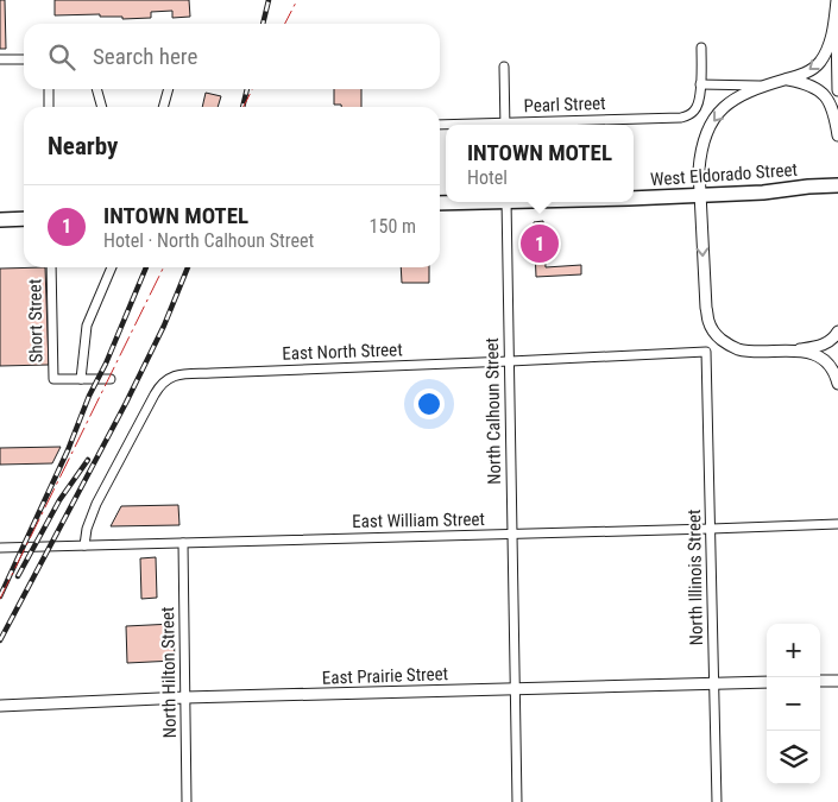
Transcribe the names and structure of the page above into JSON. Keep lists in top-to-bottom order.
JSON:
{
  "streets": {
    "main road": ["West Eldorado Street"],
    "street": [
      "Pearl Street",
      "Short Street",
      "East North Street",
      "North Calhoun Street",
      "East William Street",
      "North Illinois Street",
      "North Hilton Street",
      "East Prairie Street"
    ]
  },
  "crossings": [
    ["East North Street", "North Calhoun Street"],
    ["East North Street", "East William Street"],
    ["East North Street", "North Illinois Street"],
    ["North Calhoun Street", "East William Street"],
    ["North Calhoun Street", "East Prairie Street"],
    ["East William Street", "North Illinois Street"],
    ["East William Street", "North Hilton Street"],
    ["North Illinois Street", "East Prairie Street"],
    ["North Hilton Street", "East Prairie Street"]
  ],
  "page": {
    "search": "Search here",
    "heading": "Nearby",
    "popup": ["INTOWN MOTEL", "Hotel"],
    "list": [
      {
        "mark": "1",
        "name": "INTOWN MOTEL",
        "note": "Hotel · North Calhoun Street",
        "value": "150 m"
      }
    ],
    "pins": "1",
    "map_buttons": ["+", "−"]
  }
}
